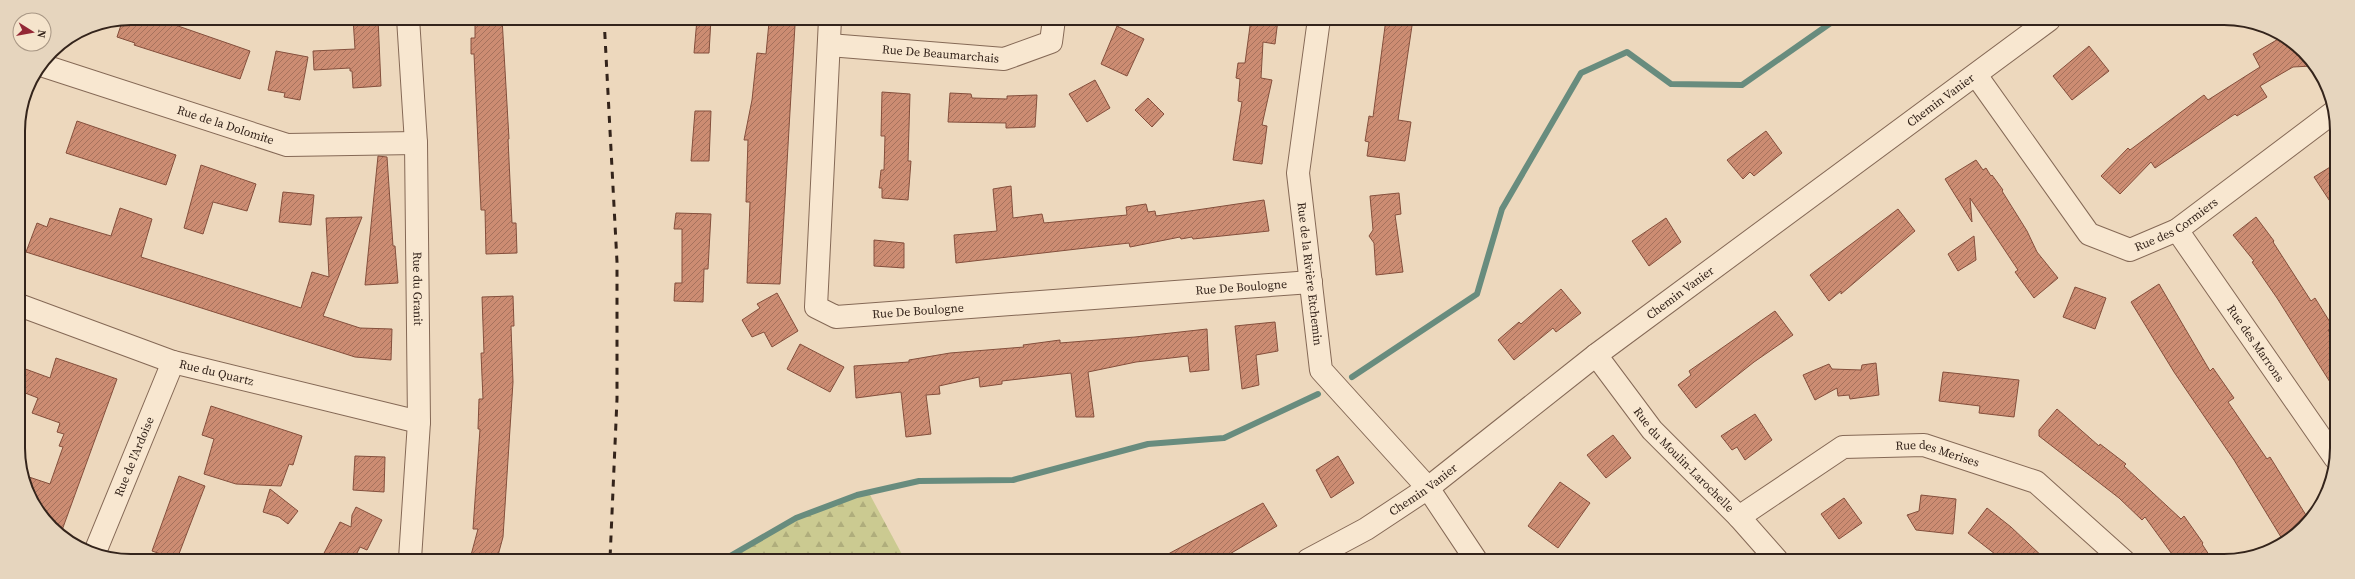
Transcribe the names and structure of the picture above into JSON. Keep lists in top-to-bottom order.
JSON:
{
  "streets": {
    "street": [
      "Rue De Beaumarchais",
      "Chemin Vanier",
      "Rue de la Dolomite",
      "Rue des Cormiers",
      "Rue de la Rivière Etchemin",
      "Rue De Boulogne",
      "Rue du Granit",
      "Rue des Marrons",
      "Rue du Quartz",
      "Rue des Merises",
      "Rue de l'Ardoise",
      "Rue du Moulin-Larochelle"
    ]
  },
  "crossings": [
    ["Rue De Beaumarchais", "Rue De Boulogne"],
    ["Chemin Vanier", "Rue des Cormiers"],
    ["Chemin Vanier", "Rue de la Rivière Etchemin"],
    ["Chemin Vanier", "Rue du Moulin-Larochelle"],
    ["Rue de la Dolomite", "Rue du Granit"],
    ["Rue des Cormiers", "Rue des Marrons"],
    ["Rue de la Rivière Etchemin", "Rue De Boulogne"],
    ["Rue du Granit", "Rue du Quartz"],
    ["Rue du Quartz", "Rue de l'Ardoise"],
    ["Rue des Merises", "Rue du Moulin-Larochelle"]
  ],
  "north": "right"
}
